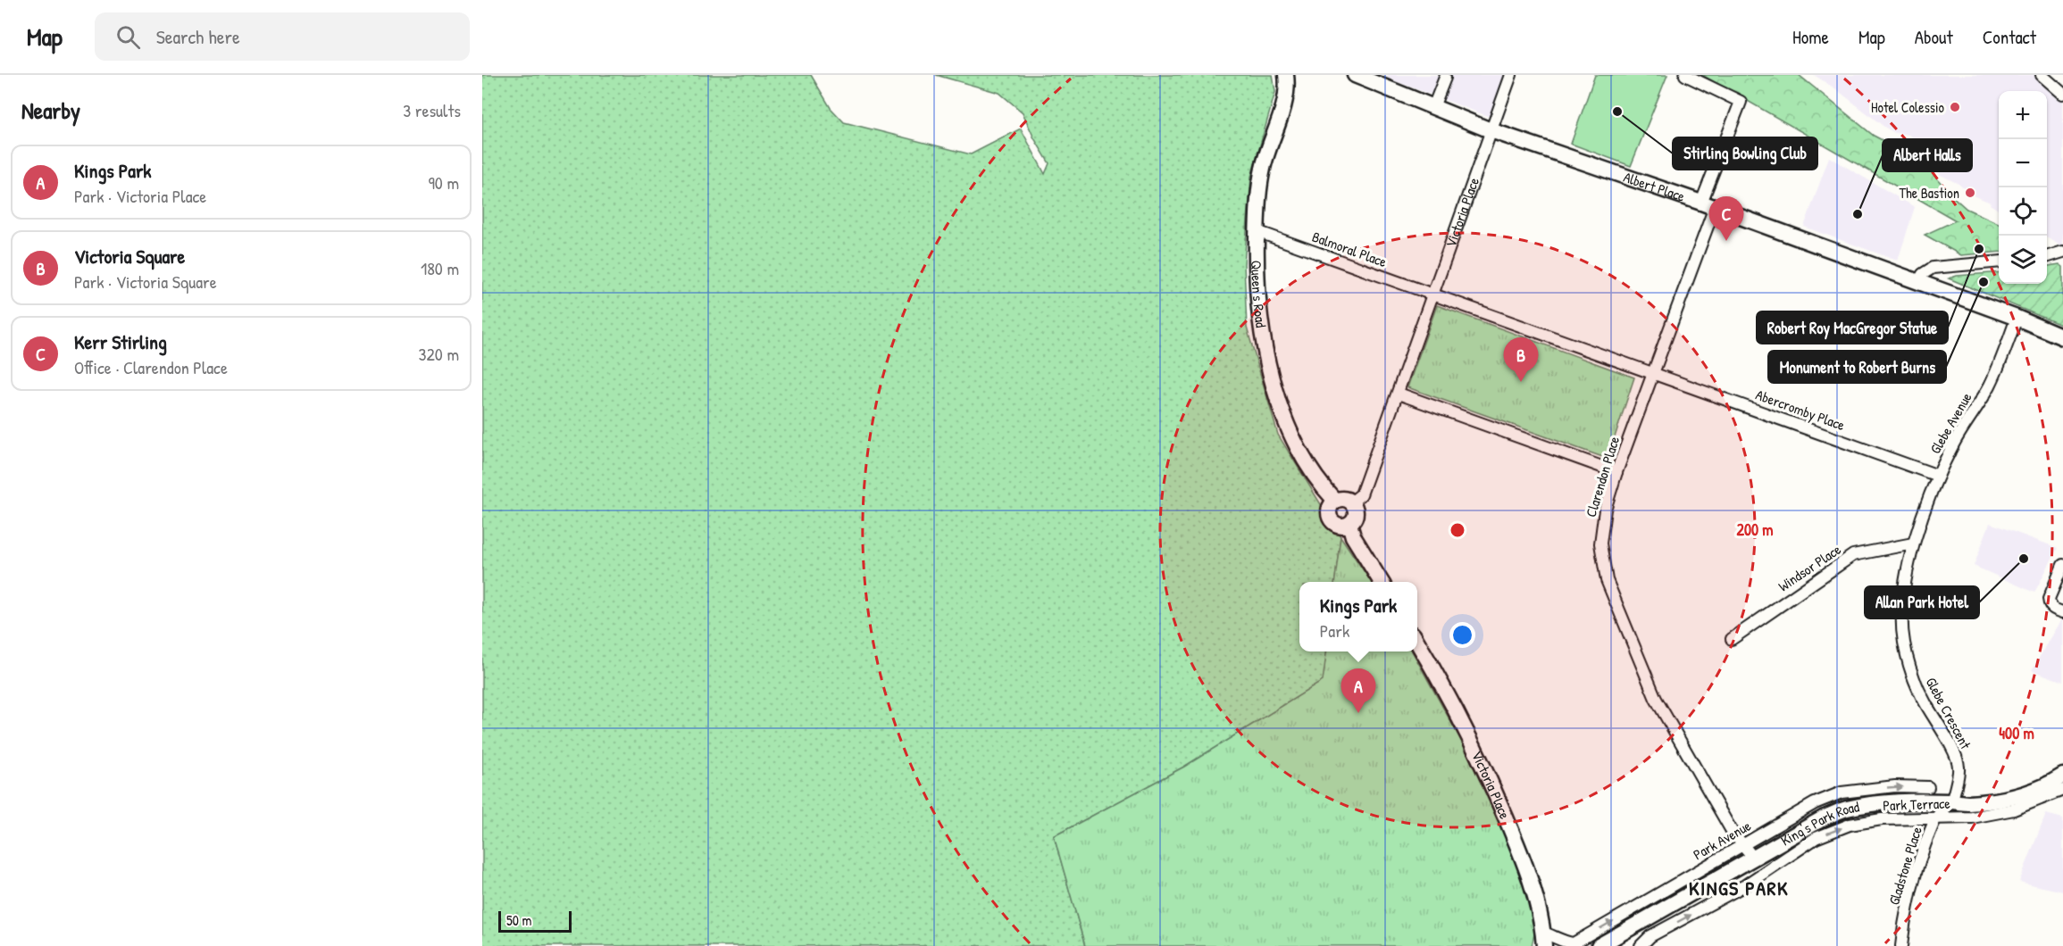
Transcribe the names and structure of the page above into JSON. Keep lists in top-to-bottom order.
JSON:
{
  "streets": {
    "street": [
      "Albert Place",
      "Victoria Place",
      "Balmoral Place",
      "Queen's Road",
      "Abercromby Place",
      "Glebe Avenue",
      "Clarendon Place",
      "Windsor Place",
      "Glebe Crescent",
      "Park Terrace",
      "King's Park Road",
      "Park Avenue",
      "Gladstone Place"
    ]
  },
  "crossings": [
    ["Albert Place", "Victoria Place"],
    ["Albert Place", "Glebe Avenue"],
    ["Albert Place", "Clarendon Place"],
    ["Victoria Place", "Balmoral Place"],
    ["Victoria Place", "Park Avenue"],
    ["Balmoral Place", "Queen's Road"],
    ["Balmoral Place", "Abercromby Place"],
    ["Balmoral Place", "Clarendon Place"],
    ["Abercromby Place", "Glebe Avenue"],
    ["Abercromby Place", "Clarendon Place"],
    ["Glebe Avenue", "Windsor Place"],
    ["Glebe Avenue", "Glebe Crescent"],
    ["Clarendon Place", "King's Park Road"],
    ["Clarendon Place", "Park Avenue"],
    ["Windsor Place", "Glebe Crescent"],
    ["Glebe Crescent", "King's Park Road"],
    ["Glebe Crescent", "Gladstone Place"],
    ["Park Terrace", "Gladstone Place"],
    ["King's Park Road", "Gladstone Place"]
  ],
  "one_way": ["Park Terrace", "Park Avenue"],
  "districts": ["KINGS PARK"],
  "places": [
    "Hotel Colessio",
    "Stirling Bowling Club",
    "The Bastion",
    "Albert Halls",
    "Robert Roy MacGregor Statue",
    "Monument to Robert Burns",
    "Allan Park Hotel"
  ],
  "scale_bar": "50 m",
  "page": {
    "header": "Map",
    "search": "Search here",
    "nav": [
      "Home",
      "Map",
      "About",
      "Contact"
    ],
    "heading": ["Nearby", "3 results"],
    "map_buttons": ["+", "−"],
    "list": [
      {
        "mark": "A",
        "name": "Kings Park",
        "note": "Park · Victoria Place",
        "value": "90 m"
      },
      {
        "mark": "B",
        "name": "Victoria Square",
        "note": "Park · Victoria Square",
        "value": "180 m"
      },
      {
        "mark": "C",
        "name": "Kerr Stirling",
        "note": "Office · Clarendon Place",
        "value": "320 m"
      }
    ],
    "pins": ["C", "B", "A"],
    "popup": ["Kings Park", "Park"],
    "scale": "50 m"
  },
  "rings": ["200 m", "400 m"]
}
